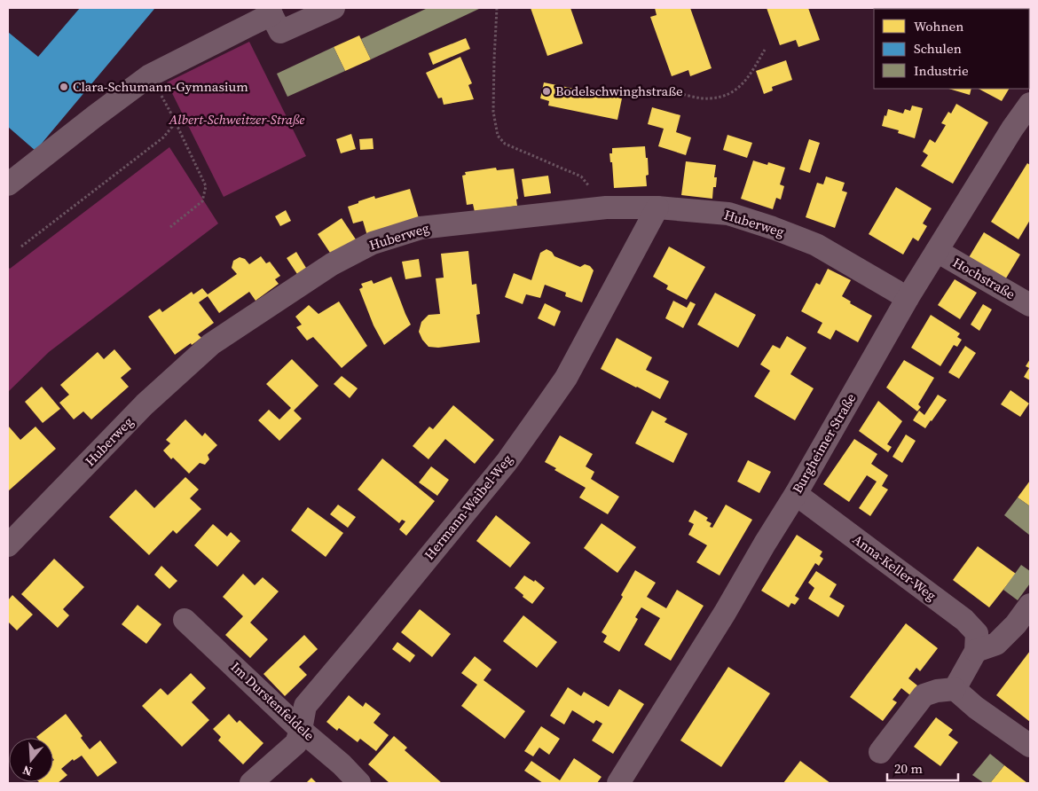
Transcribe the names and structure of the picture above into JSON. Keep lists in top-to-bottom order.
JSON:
{
  "streets": {
    "street": [
      "Huberweg",
      "Hochstraße",
      "Burgheimer Straße",
      "Hermann-Waibel-Weg",
      "Anna-Keller-Weg",
      "Im Durstenfeldele"
    ]
  },
  "crossings": [
    ["Huberweg", "Burgheimer Straße"],
    ["Huberweg", "Hermann-Waibel-Weg"],
    ["Hochstraße", "Burgheimer Straße"],
    ["Burgheimer Straße", "Anna-Keller-Weg"],
    ["Hermann-Waibel-Weg", "Im Durstenfeldele"]
  ],
  "parks": ["Albert-Schweitzer-Straße"],
  "places": ["Clara-Schumann-Gymnasium", "Bodelschwinghstraße"],
  "legend": ["Wohnen", "Schulen", "Industrie"],
  "scale_bar": "20 m",
  "north": "bottom"
}
